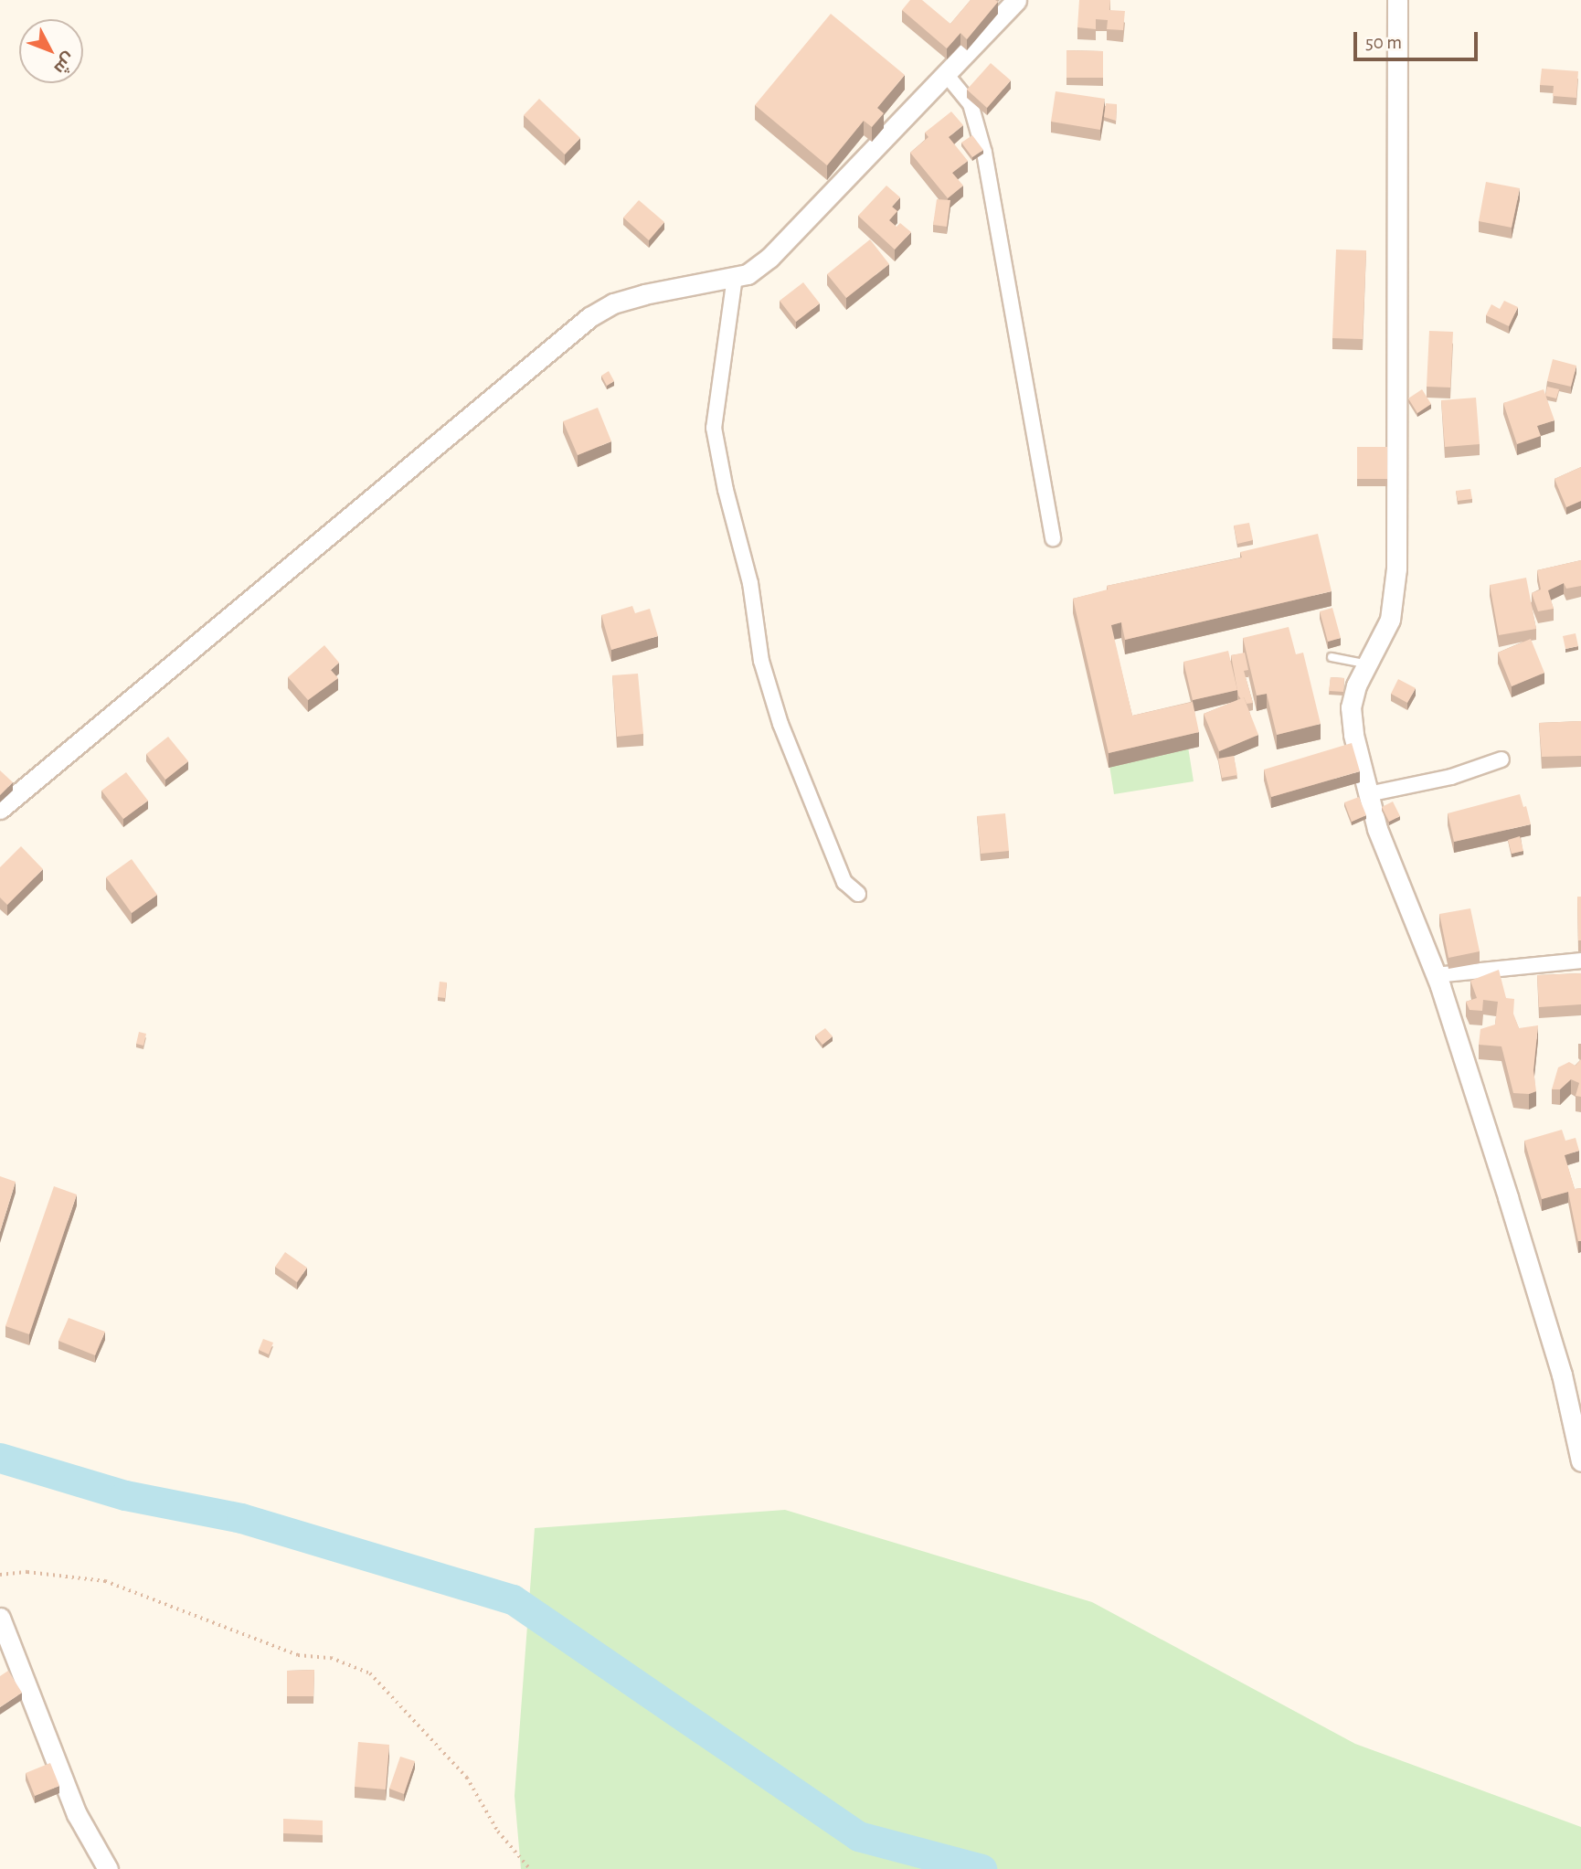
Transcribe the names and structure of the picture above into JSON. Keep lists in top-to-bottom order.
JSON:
{
  "scale_bar": "50 m",
  "north": "bottom right"
}
